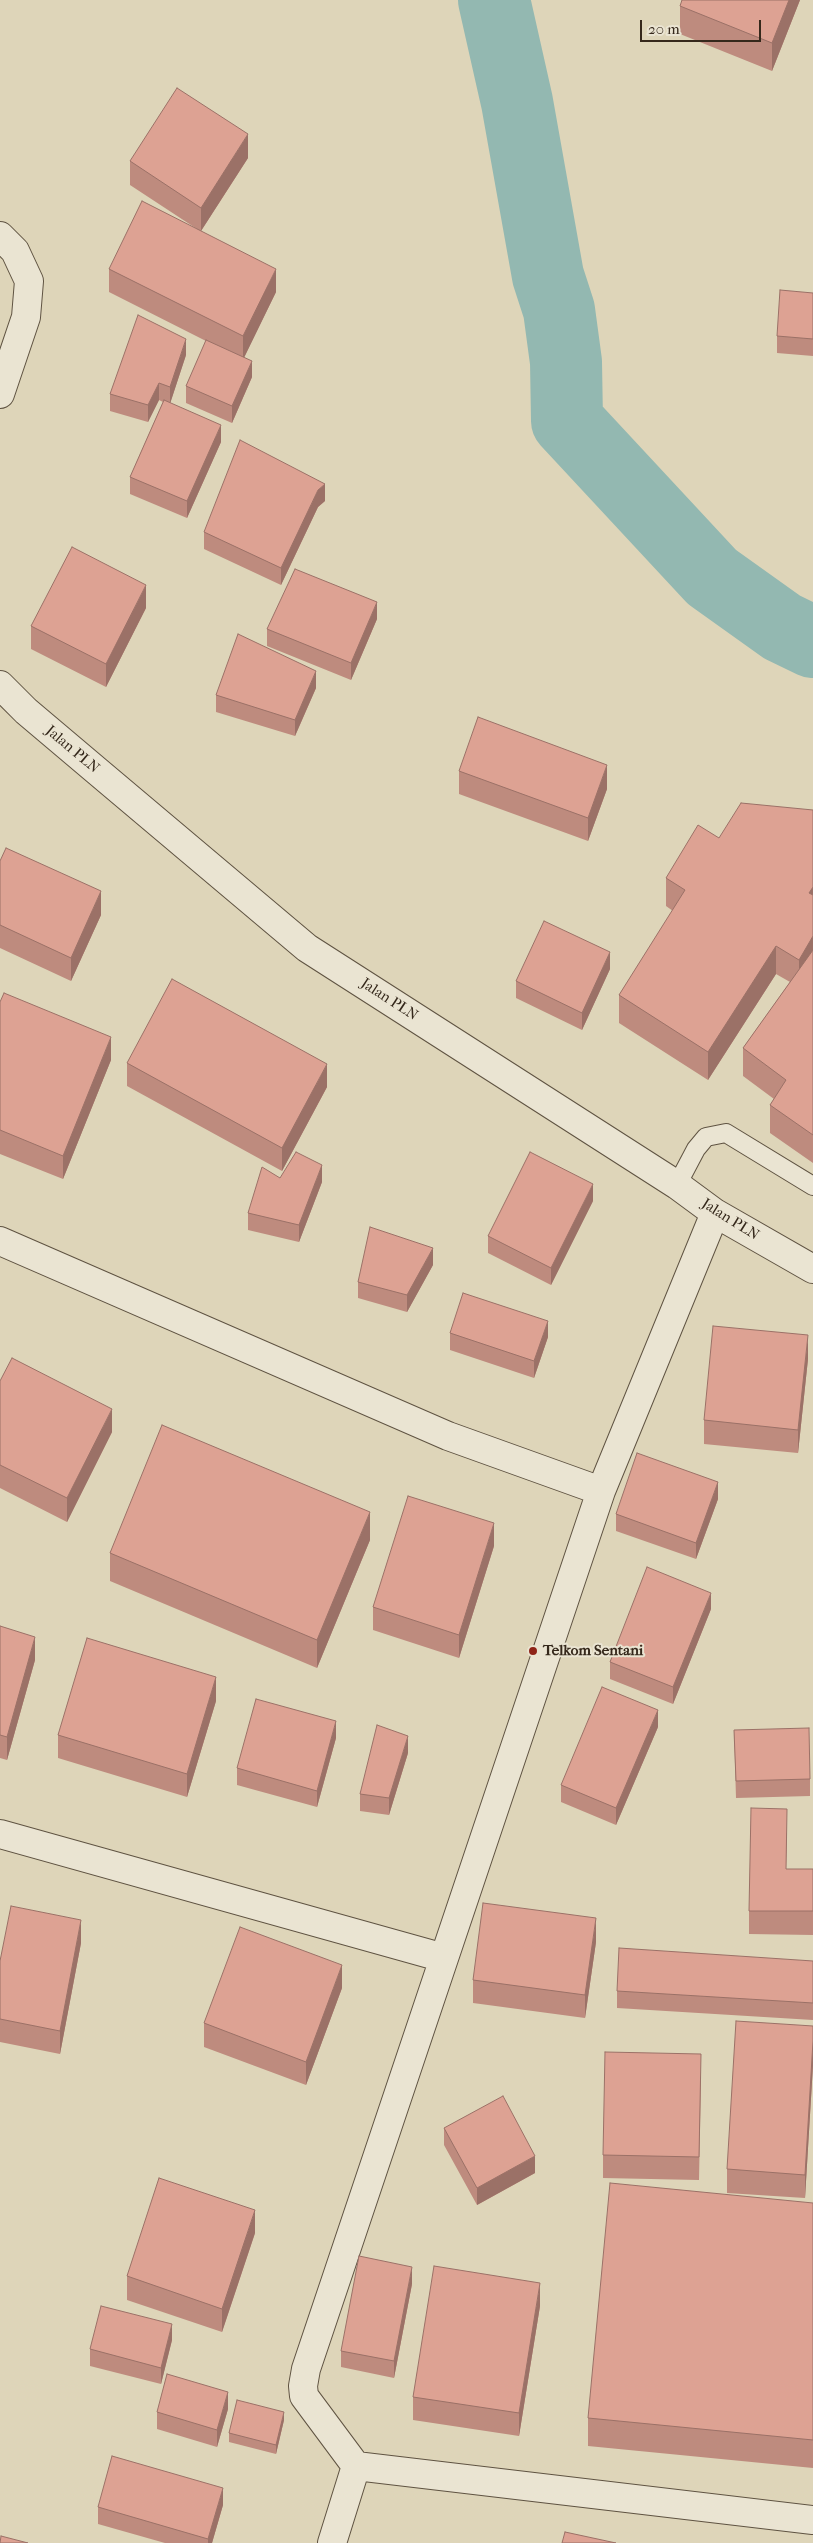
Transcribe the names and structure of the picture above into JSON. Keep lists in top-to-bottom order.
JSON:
{
  "streets": {
    "street": ["Jalan PLN"]
  },
  "places": ["Telkom Sentani"],
  "scale_bar": "20 m"
}
